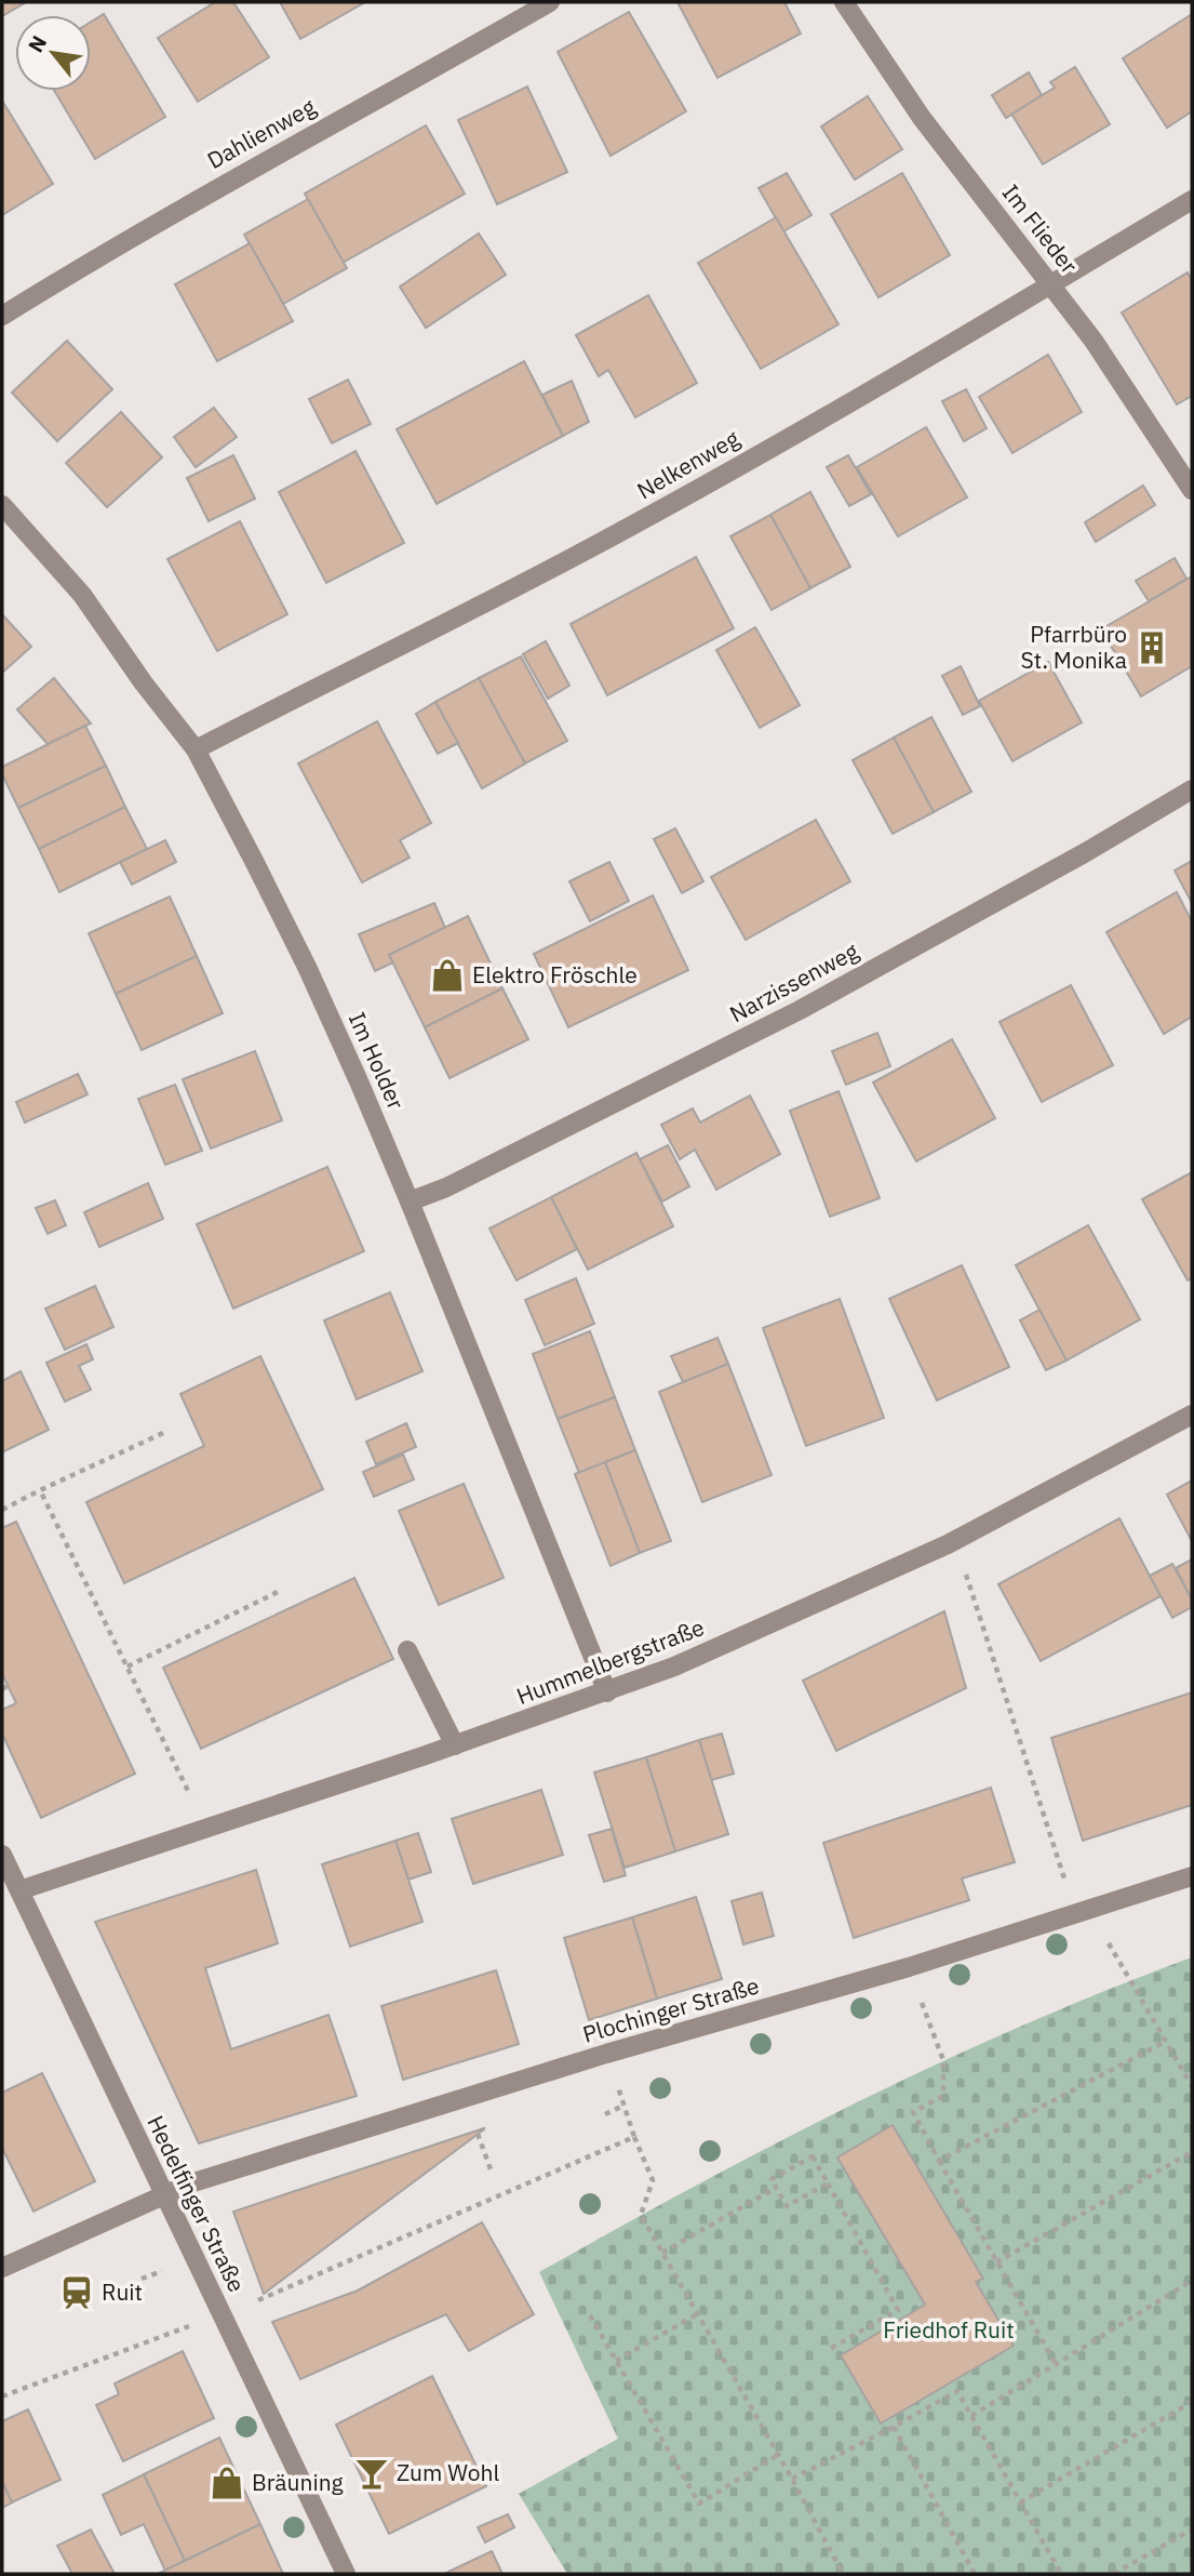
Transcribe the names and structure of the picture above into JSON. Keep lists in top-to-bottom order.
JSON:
{
  "streets": {
    "street": [
      "Dahlienweg",
      "Im Flieder",
      "Nelkenweg",
      "Narzissenweg",
      "Im Holder",
      "Hummelbergstraße",
      "Plochinger Straße",
      "Hedelfinger Straße"
    ]
  },
  "crossings": [
    ["Im Flieder", "Nelkenweg"],
    ["Nelkenweg", "Im Holder"],
    ["Narzissenweg", "Im Holder"],
    ["Im Holder", "Hummelbergstraße"],
    ["Hummelbergstraße", "Hedelfinger Straße"],
    ["Plochinger Straße", "Hedelfinger Straße"]
  ],
  "parks": ["Friedhof Ruit"],
  "places": {
    "building": ["Pfarrbüro St. Monika"],
    "shop": ["Elektro Fröschle", "Bräuning"],
    "station": ["Ruit"],
    "bar": ["Zum Wohl"]
  },
  "north": "top left"
}
